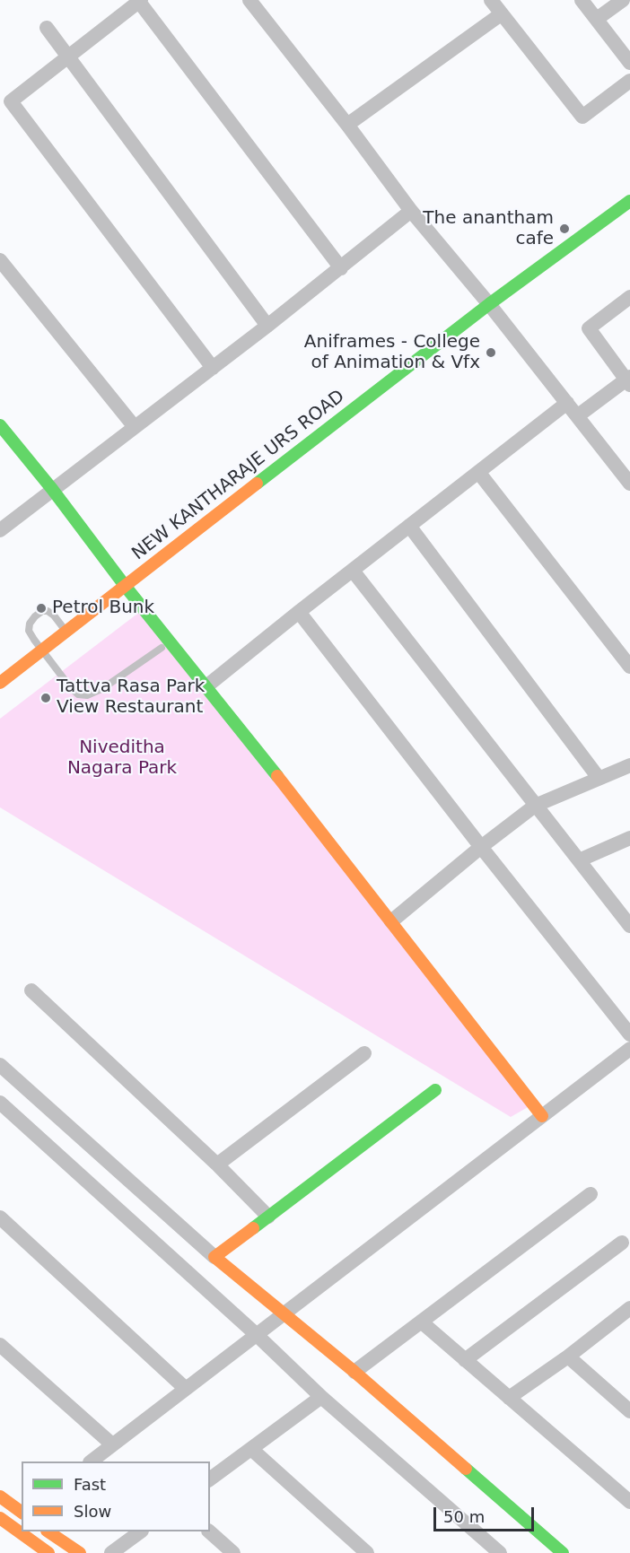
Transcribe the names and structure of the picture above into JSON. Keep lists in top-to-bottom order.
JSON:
{
  "streets": {
    "main road": ["NEW KANTHARAJE URS ROAD"]
  },
  "parks": ["Niveditha Nagara Park"],
  "places": [
    "The anantham cafe",
    "Aniframes - College of Animation & Vfx",
    "Petrol Bunk",
    "Tattva Rasa Park View Restaurant"
  ],
  "legend": ["Fast", "Slow"],
  "scale_bar": "50 m"
}
